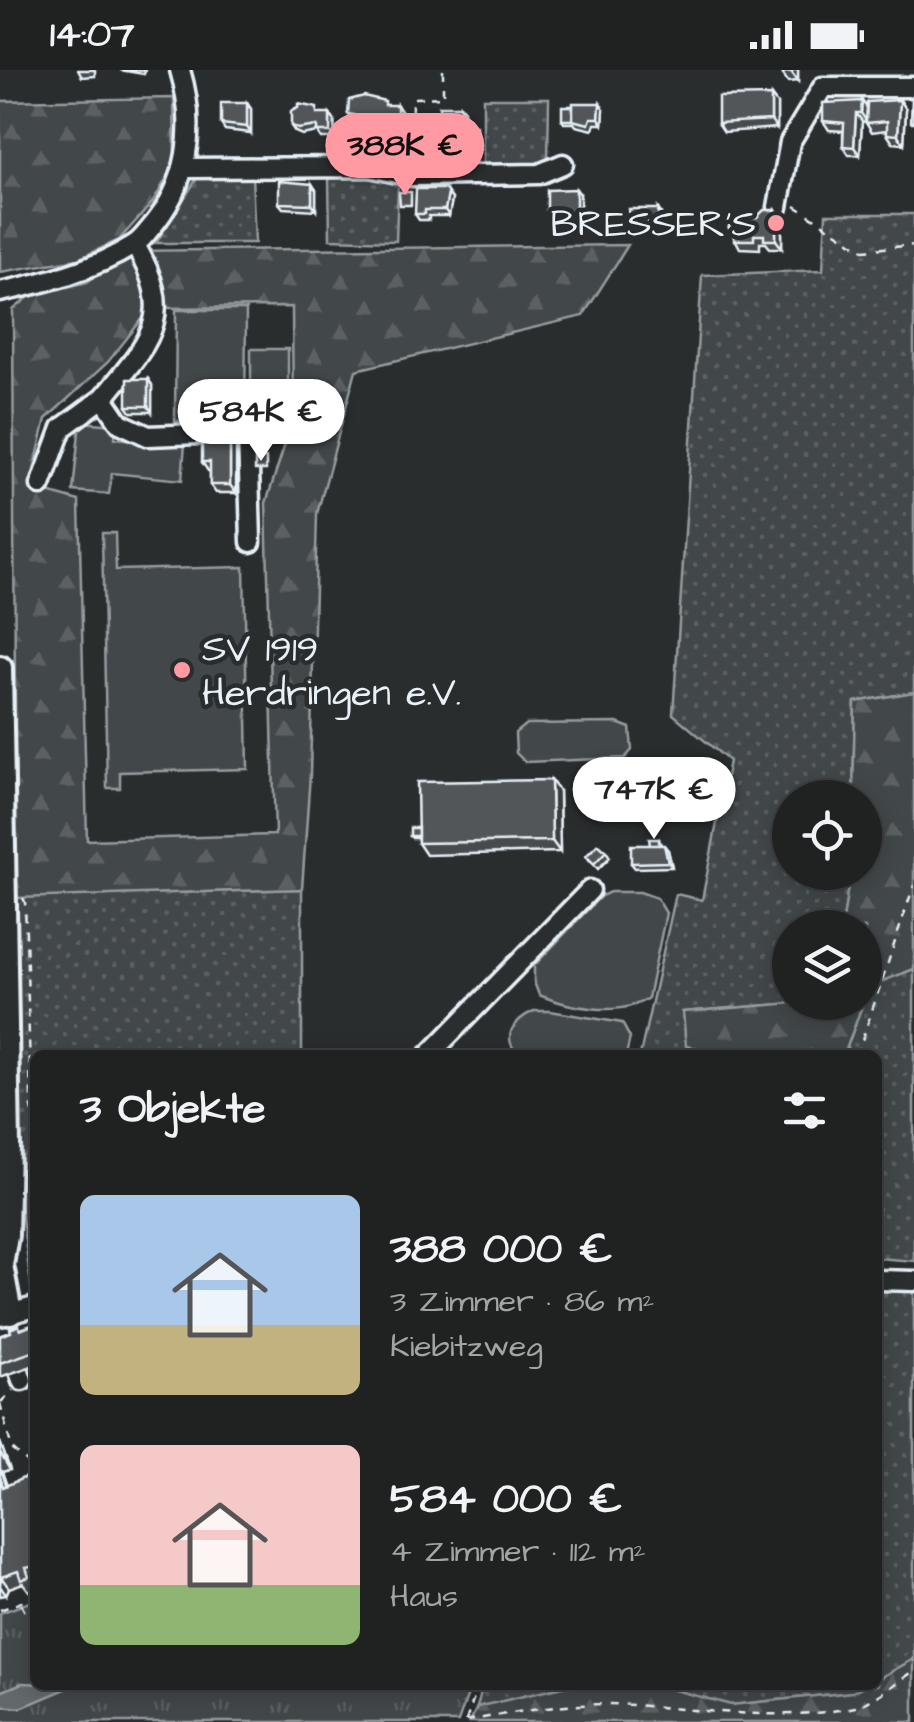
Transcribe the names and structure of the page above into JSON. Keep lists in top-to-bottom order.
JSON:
{
  "places": ["BRESSER'S", "SV 1919 Herdringen e.V."],
  "page": {
    "status": "14:07",
    "price": ["388K €", "584K €", "747K €"],
    "heading": "3 Objekte",
    "list": [
      {
        "name": "388 000 €",
        "note": "3 Zimmer · 86 m² · Kiebitzweg"
      },
      {
        "name": "584 000 €",
        "note": "4 Zimmer · 112 m² · Haus"
      }
    ]
  }
}
